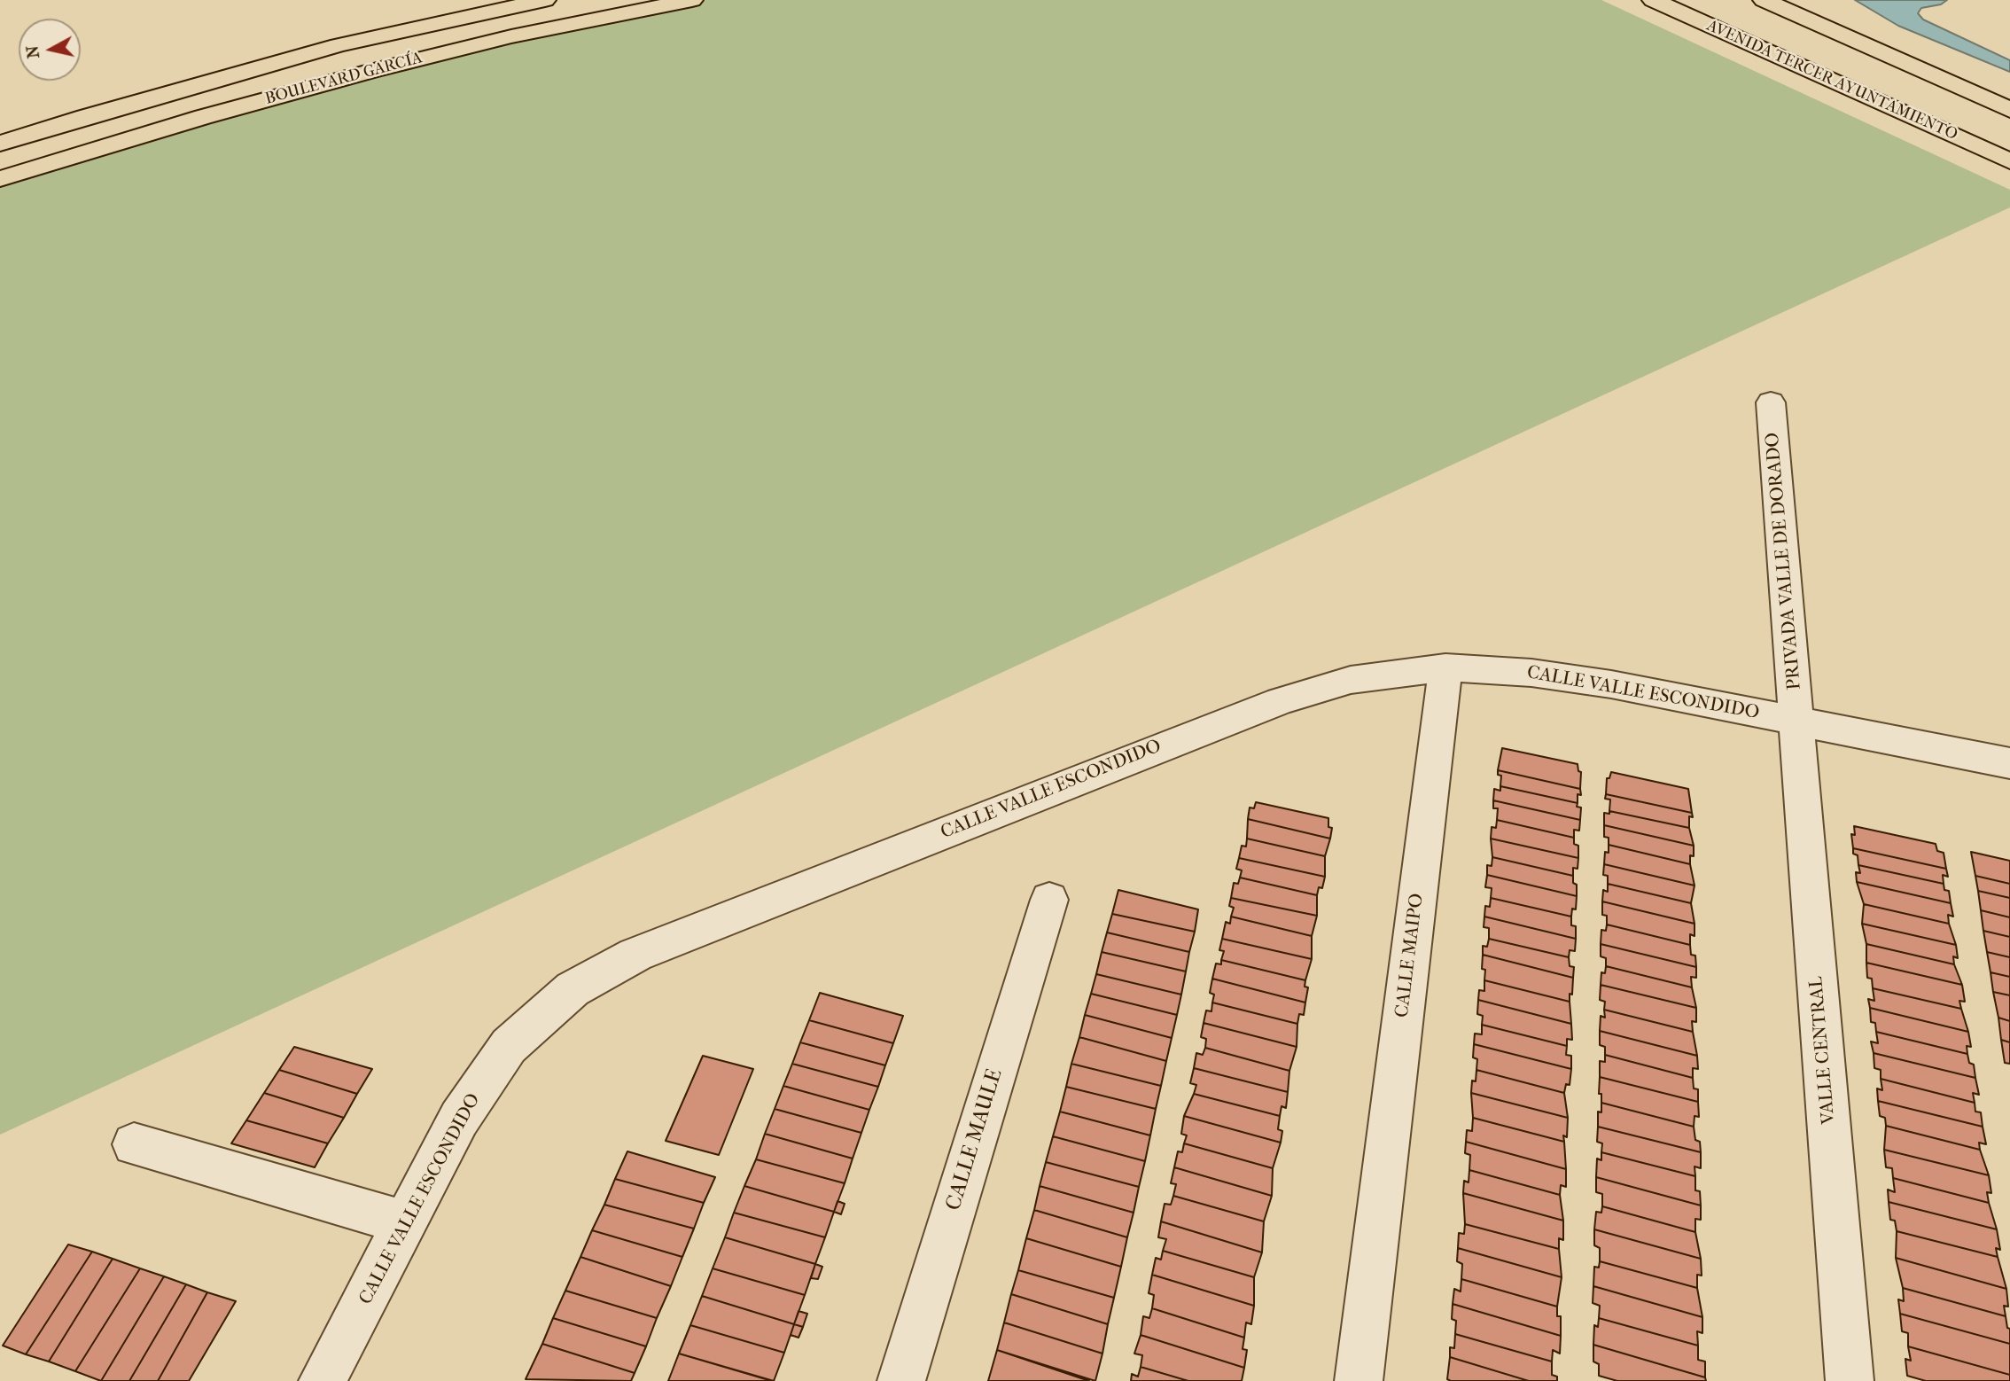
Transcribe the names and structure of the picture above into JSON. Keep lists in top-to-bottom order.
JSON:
{
  "streets": {
    "main road": ["BOULEVARD GARCÍA", "AVENIDA TERCER AYUNTAMIENTO"],
    "street": [
      "PRIVADA VALLE DE DORADO",
      "CALLE VALLE ESCONDIDO",
      "CALLE MAIPO",
      "VALLE CENTRAL",
      "CALLE MAULE"
    ]
  },
  "crossings": [
    ["PRIVADA VALLE DE DORADO", "CALLE VALLE ESCONDIDO"],
    ["PRIVADA VALLE DE DORADO", "VALLE CENTRAL"],
    ["CALLE VALLE ESCONDIDO", "CALLE MAIPO"],
    ["CALLE VALLE ESCONDIDO", "VALLE CENTRAL"]
  ],
  "north": "left"
}
